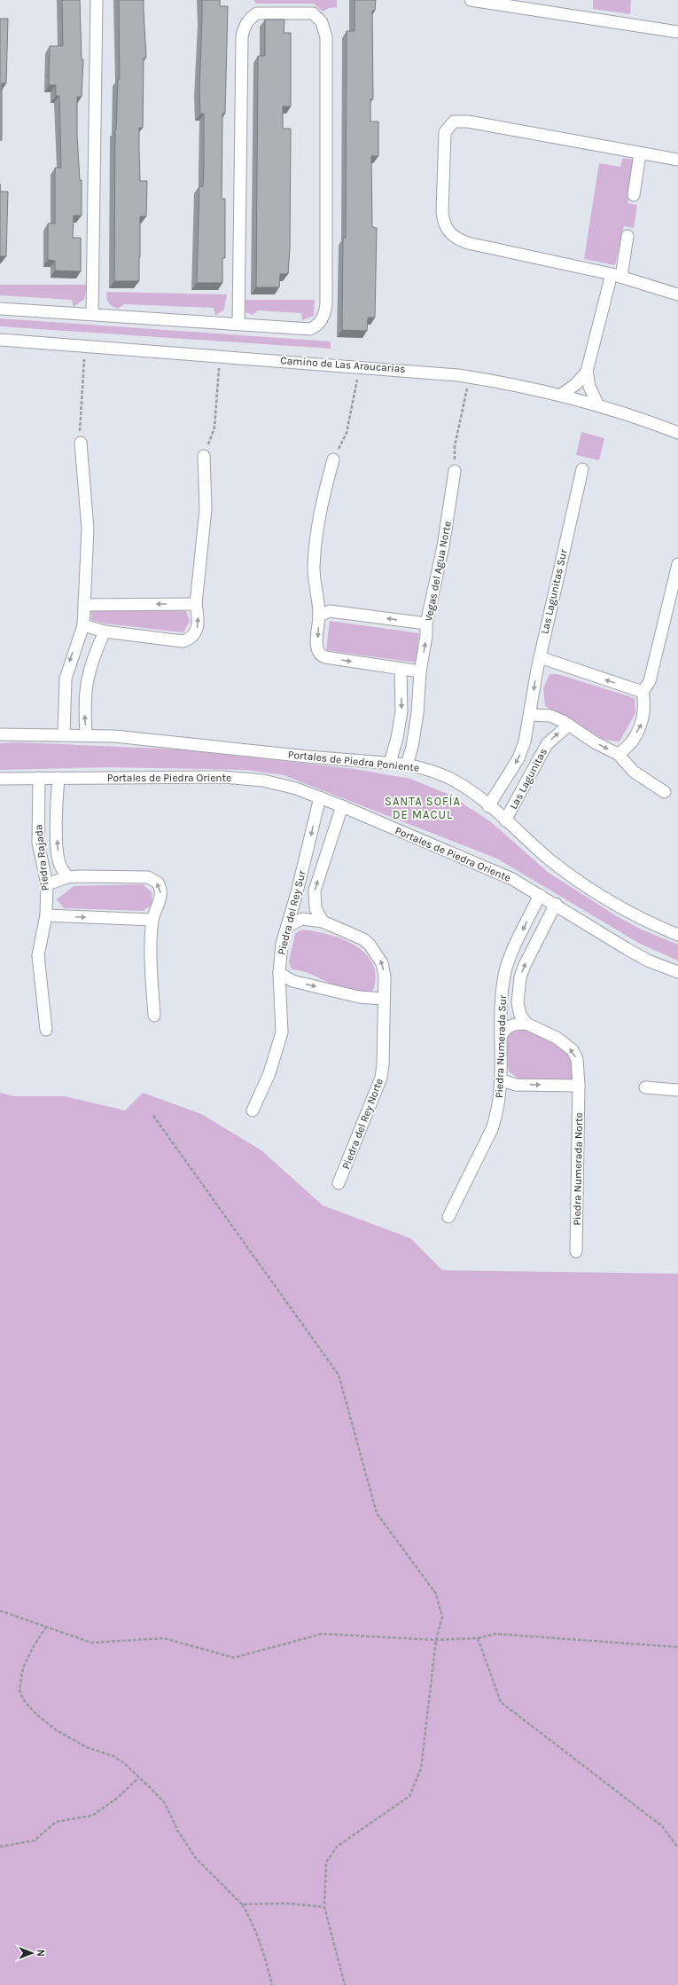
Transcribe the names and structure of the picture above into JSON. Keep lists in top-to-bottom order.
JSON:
{
  "streets": {
    "street": [
      "Camino de Las Araucarias",
      "Vegas del Agua Norte",
      "Las Lagunitas Sur",
      "Portales de Piedra Poniente",
      "Portales de Piedra Oriente",
      "Las Lagunitas",
      "Piedra Rajada",
      "Piedra del Rey Sur",
      "Piedra Numerada Sur",
      "Piedra del Rey Norte",
      "Piedra Numerada Norte"
    ]
  },
  "crossings": [
    ["Vegas del Agua Norte", "Portales de Piedra Poniente"],
    ["Las Lagunitas Sur", "Las Lagunitas"],
    ["Portales de Piedra Poniente", "Las Lagunitas"],
    ["Portales de Piedra Oriente", "Piedra Rajada"],
    ["Portales de Piedra Oriente", "Piedra del Rey Sur"],
    ["Portales de Piedra Oriente", "Piedra Numerada Sur"],
    ["Piedra del Rey Sur", "Piedra del Rey Norte"]
  ],
  "districts": ["SANTA SOFÍA DE MACUL"],
  "north": "right"
}
